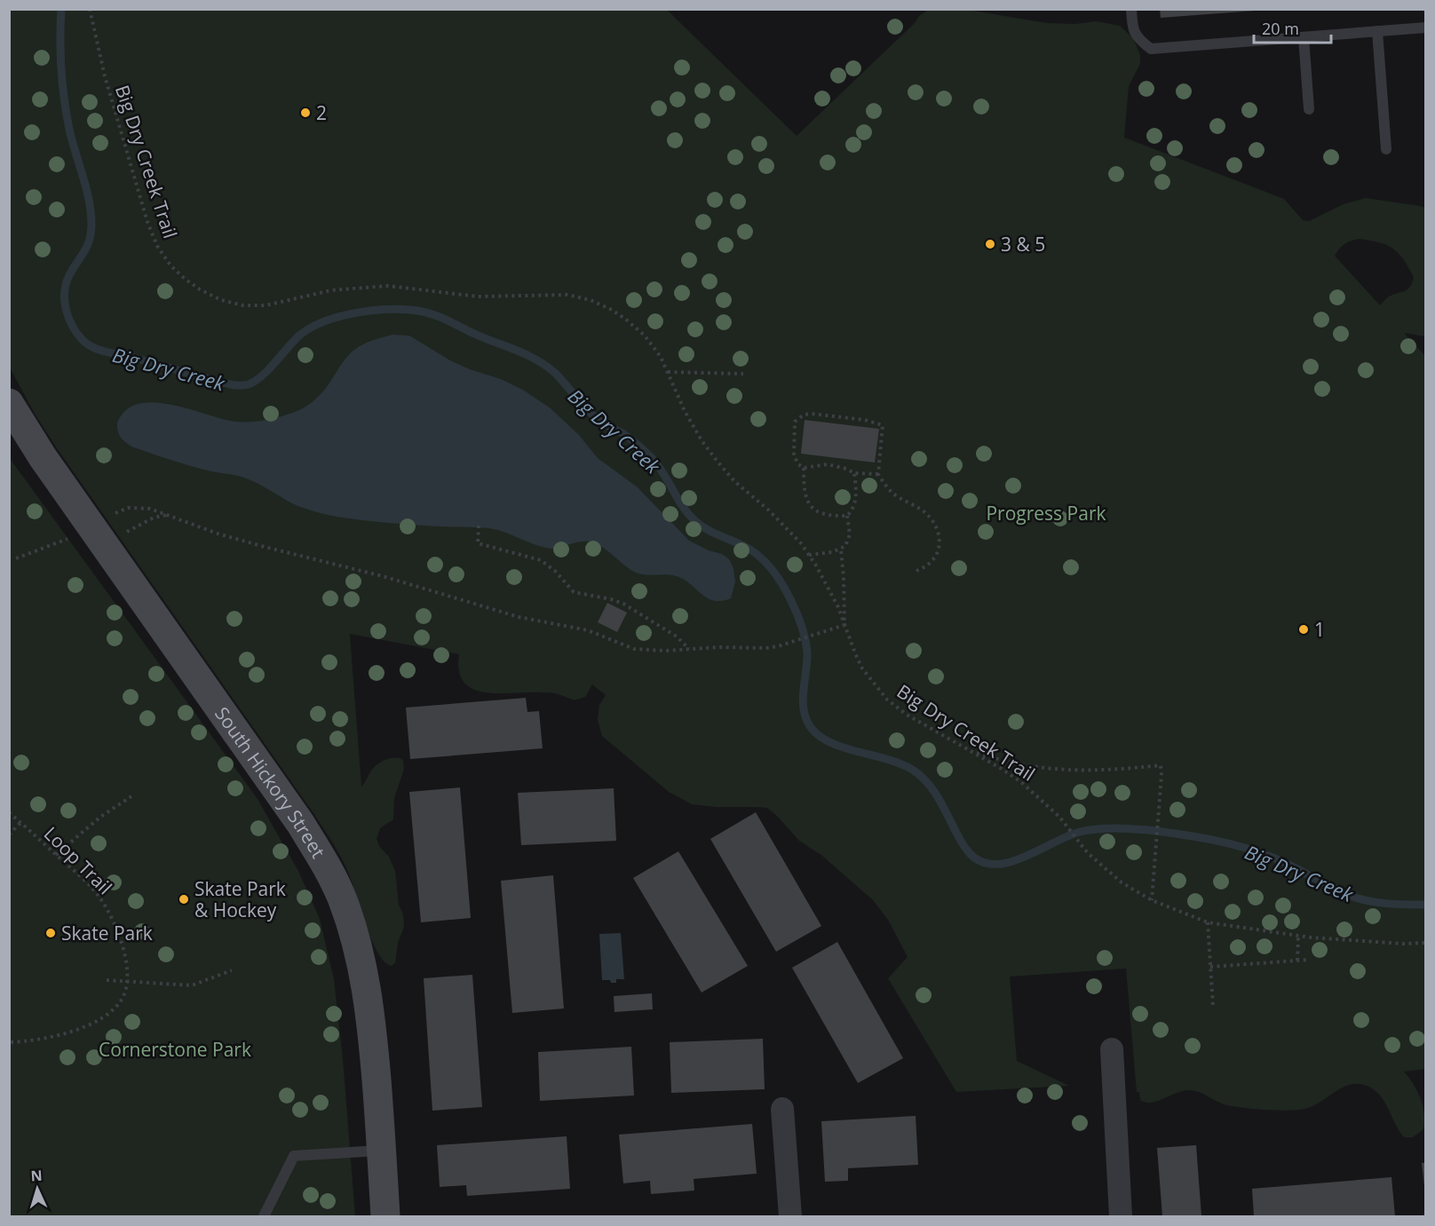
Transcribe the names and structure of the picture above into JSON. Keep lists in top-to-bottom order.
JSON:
{
  "streets": {
    "street": ["South Hickory Street"],
    "path": ["Big Dry Creek Trail", "Loop Trail"]
  },
  "water": ["Big Dry Creek"],
  "parks": ["Progress Park", "Cornerstone Park"],
  "places": [
    "2",
    "3 & 5",
    "1",
    "Skate Park & Hockey",
    "Skate Park"
  ],
  "scale_bar": "20 m",
  "north": "top"
}
